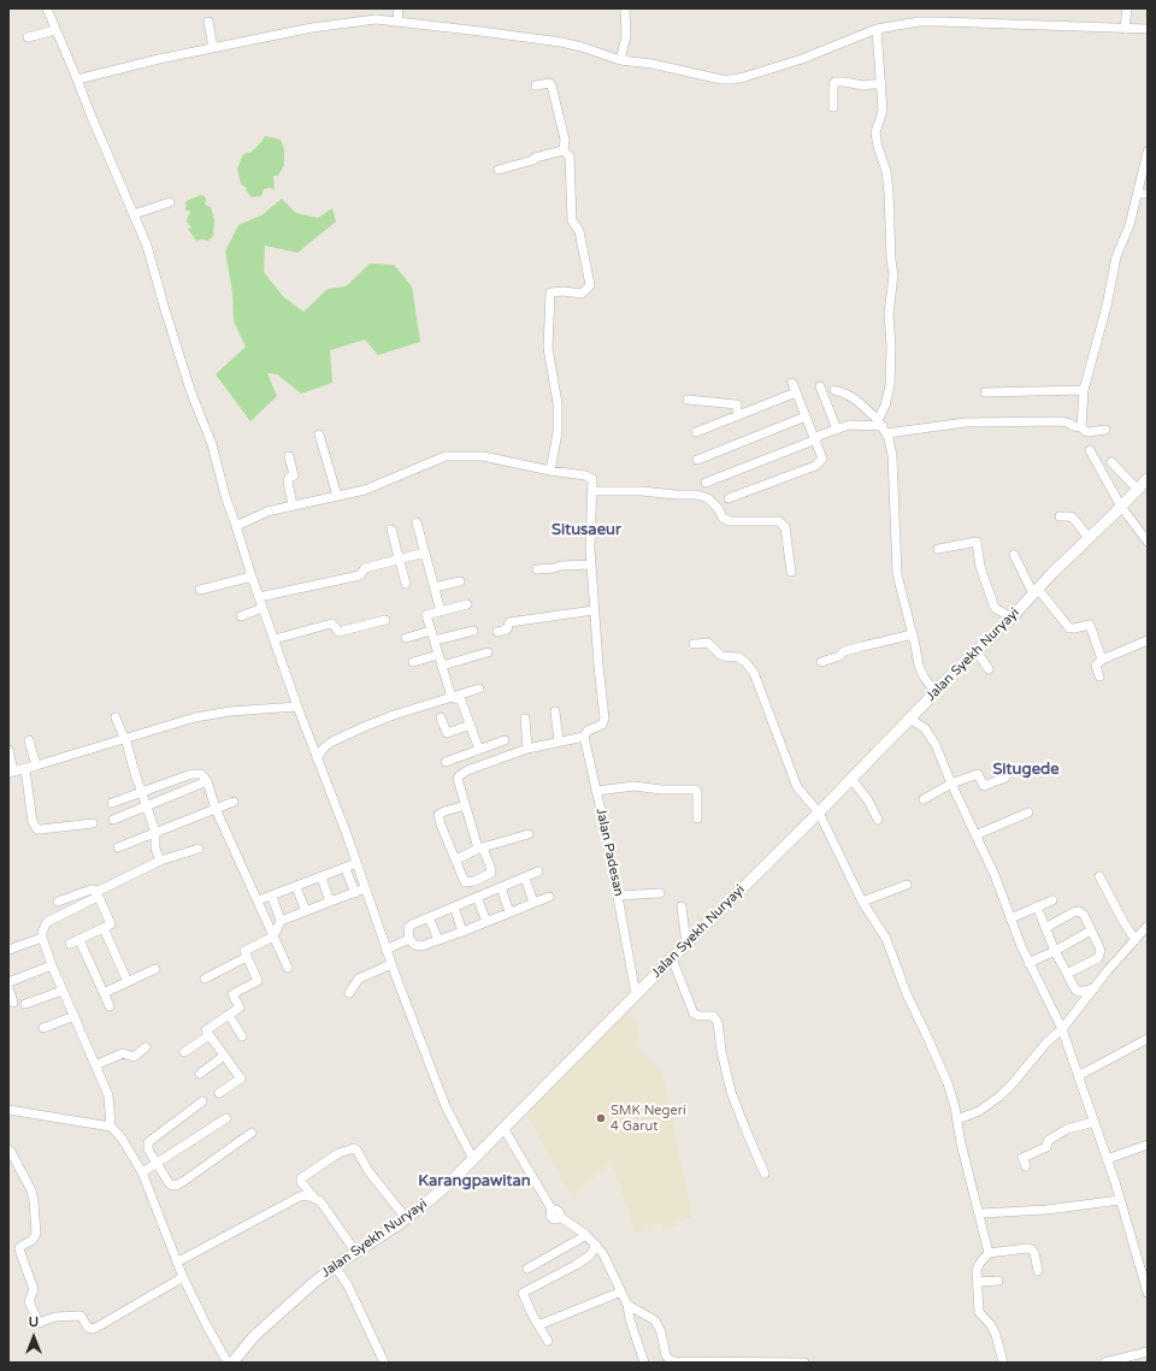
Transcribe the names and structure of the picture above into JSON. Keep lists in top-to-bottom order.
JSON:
{
  "streets": {
    "main road": ["Jalan Syekh Nuryayi"],
    "street": ["Jalan Padesan"]
  },
  "crossings": [
    ["Jalan Syekh Nuryayi", "Jalan Padesan"]
  ],
  "districts": ["Situsaeur", "Situgede", "Karangpawitan"],
  "places": ["SMK Negeri 4 Garut"],
  "north": "top"
}
